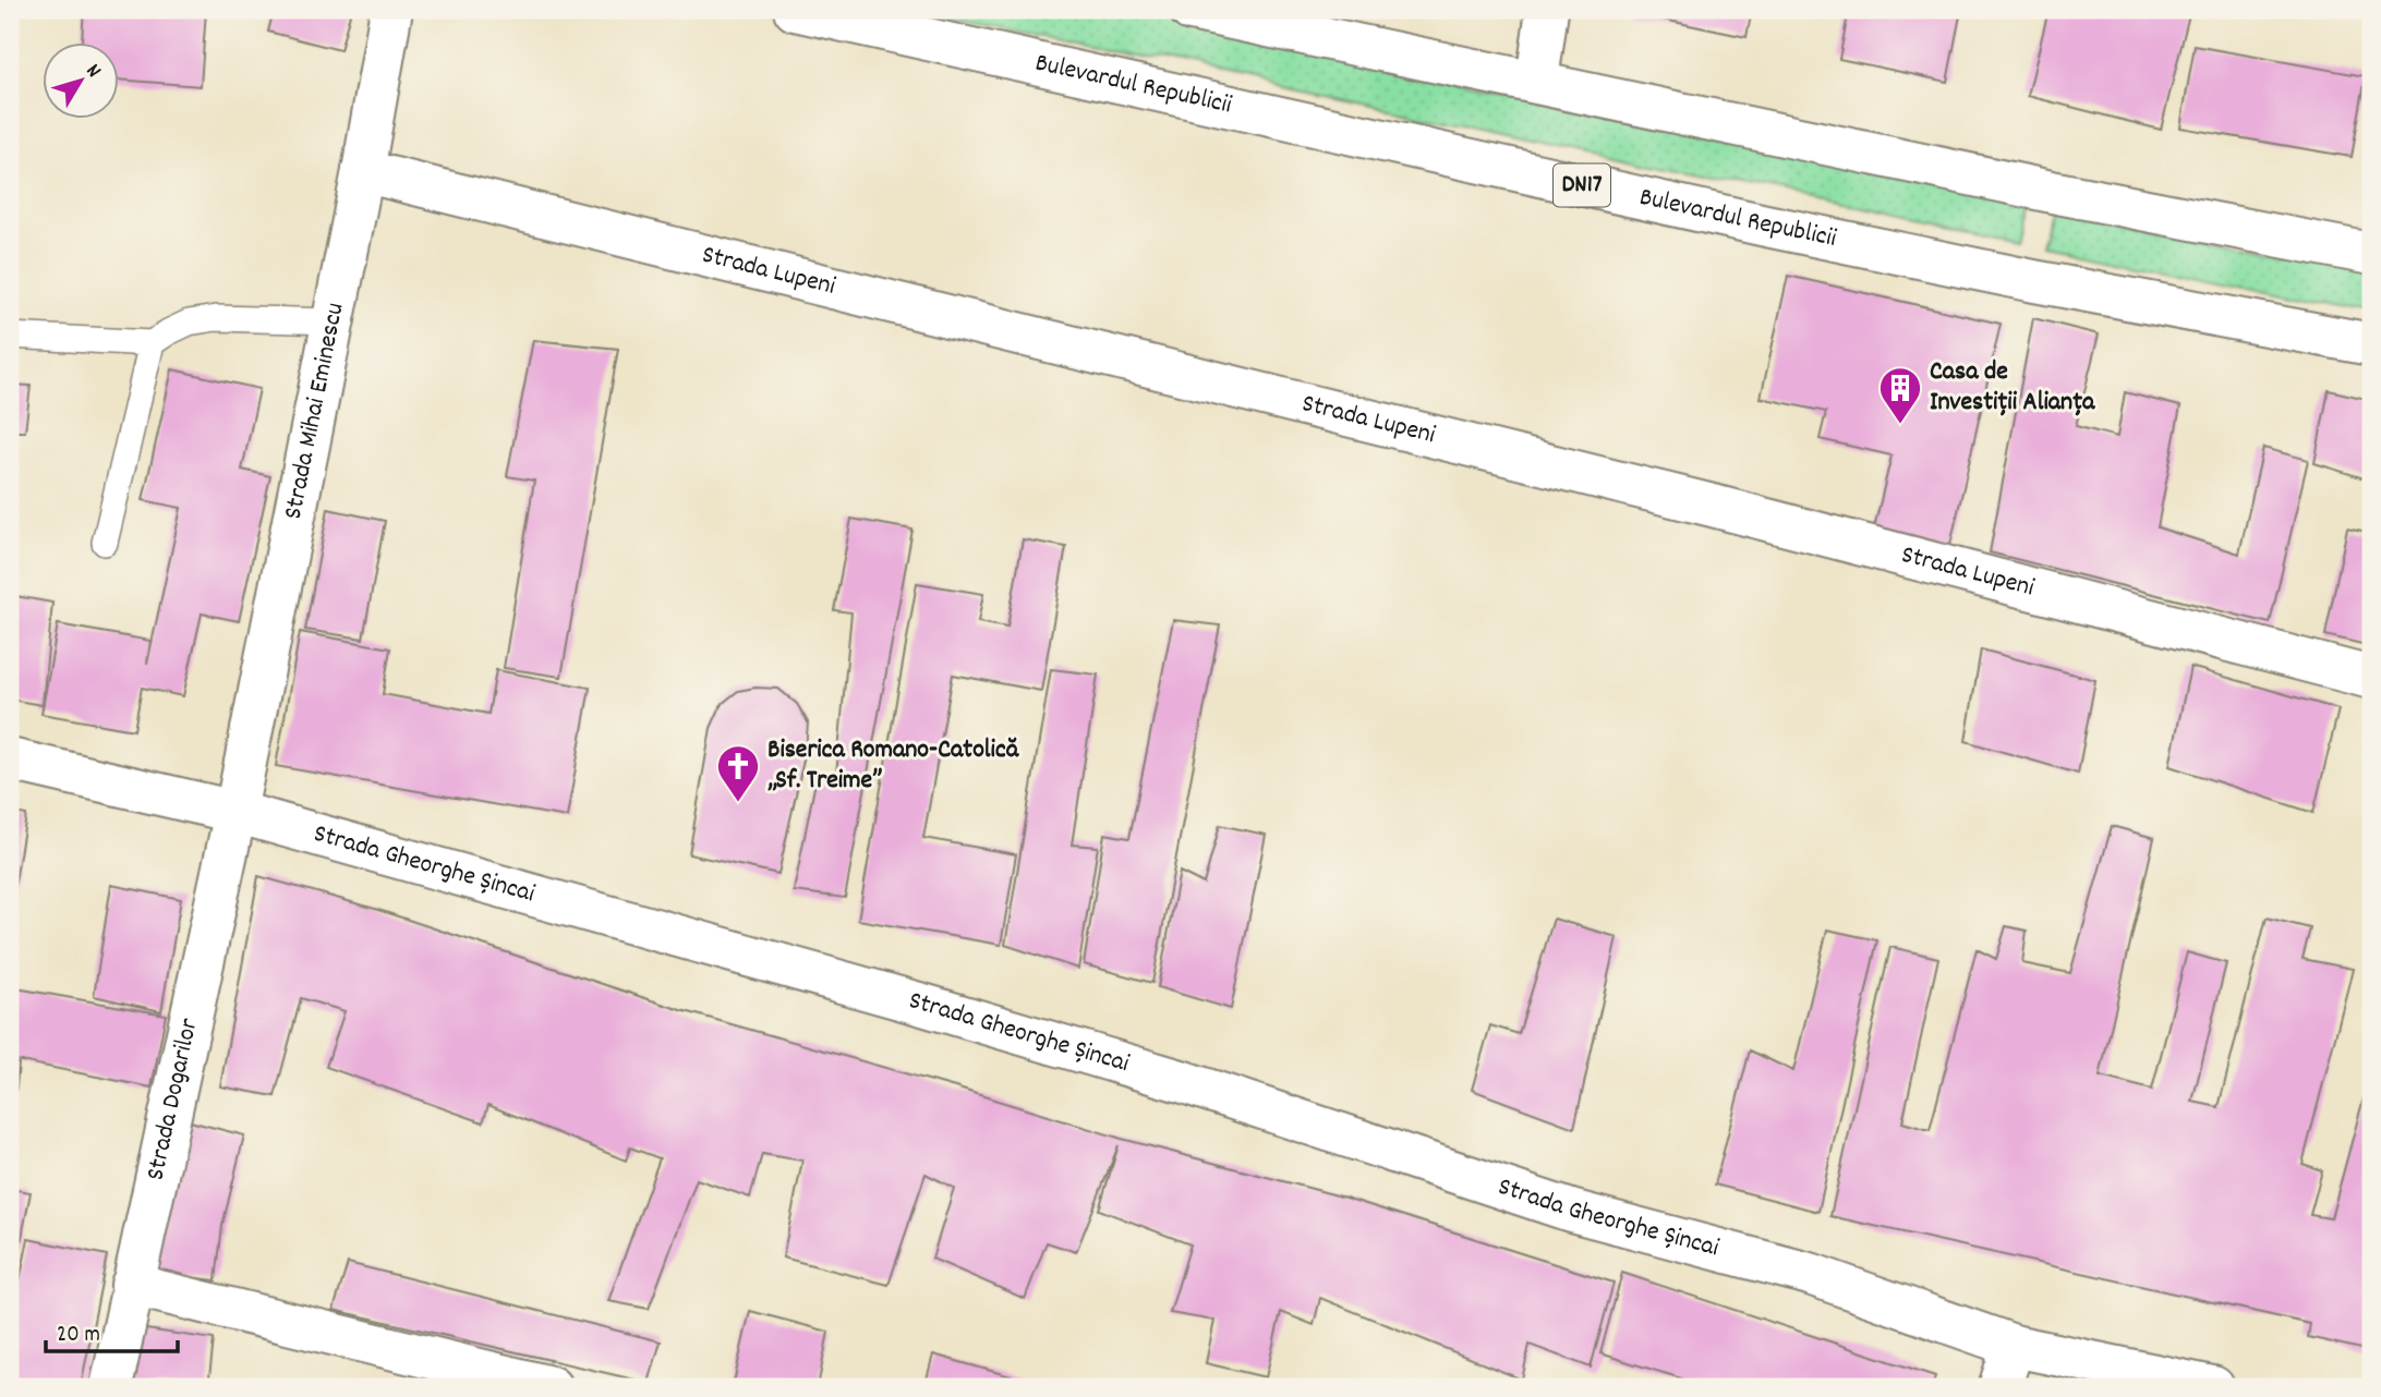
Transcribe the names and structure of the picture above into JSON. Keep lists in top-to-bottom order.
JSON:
{
  "streets": {
    "street": [
      "Bulevardul Republicii",
      "DN17",
      "Strada Lupeni",
      "Strada Mihai Eminescu",
      "Strada Gheorghe Șincai",
      "Strada Dogarilor"
    ]
  },
  "crossings": [
    ["Strada Lupeni", "Strada Mihai Eminescu"],
    ["Strada Mihai Eminescu", "Strada Gheorghe Șincai"],
    ["Strada Mihai Eminescu", "Strada Dogarilor"],
    ["Strada Gheorghe Șincai", "Strada Dogarilor"]
  ],
  "places": {
    "building": ["Casa de Investiții Alianța"],
    "church": ["Biserica Romano-Catolică „Sf. Treime”"]
  },
  "scale_bar": "20 m",
  "north": "top right"
}
